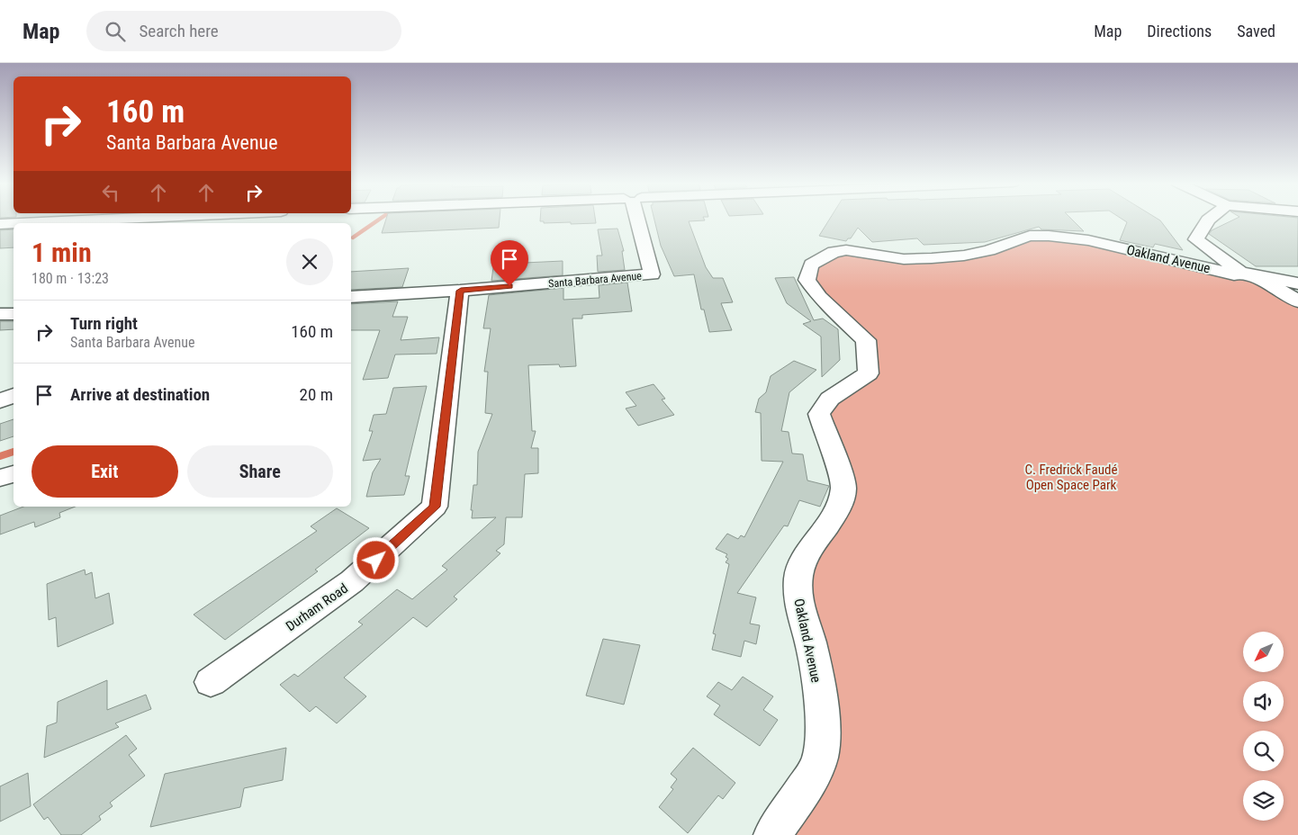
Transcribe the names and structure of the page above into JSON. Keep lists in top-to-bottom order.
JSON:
{
  "streets": {
    "street": ["Oakland Avenue", "Santa Barbara Avenue", "Durham Road"]
  },
  "crossings": [
    ["Santa Barbara Avenue", "Durham Road"]
  ],
  "parks": ["C. Fredrick Faudé Open Space Park"],
  "north": "bottom left",
  "page": {
    "header": "Map",
    "search": "Search here",
    "nav": ["Map", "Directions", "Saved"],
    "turn": ["160 m", "Santa Barbara Avenue"],
    "heading": ["1 min", "180 m · 13:23"],
    "list": [
      {
        "name": "Turn right",
        "note": "Santa Barbara Avenue",
        "value": "160 m"
      },
      {
        "name": "Arrive at destination",
        "value": "20 m"
      }
    ],
    "buttons": ["Exit", "Share"]
  }
}
